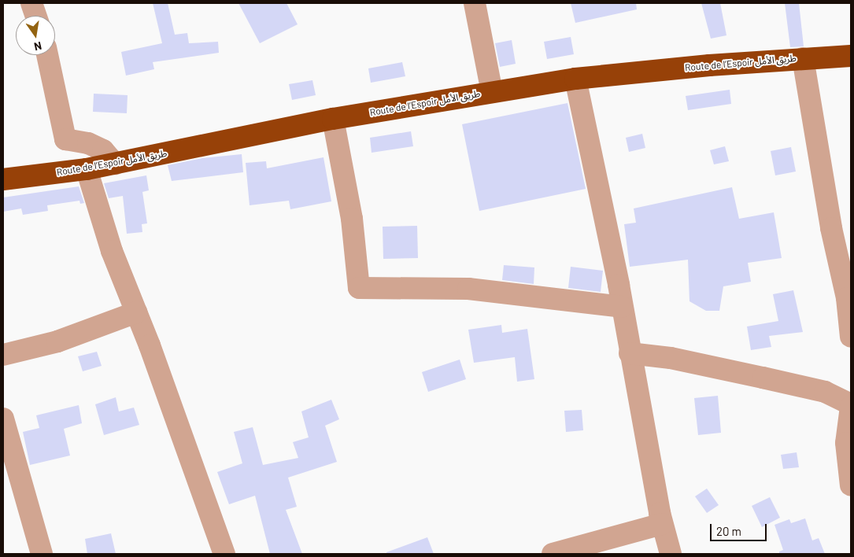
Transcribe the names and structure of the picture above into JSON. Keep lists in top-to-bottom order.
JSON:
{
  "streets": {
    "highway": ["Route de l’Espoir طريق الأمل"]
  },
  "scale_bar": "20 m",
  "north": "bottom"
}
